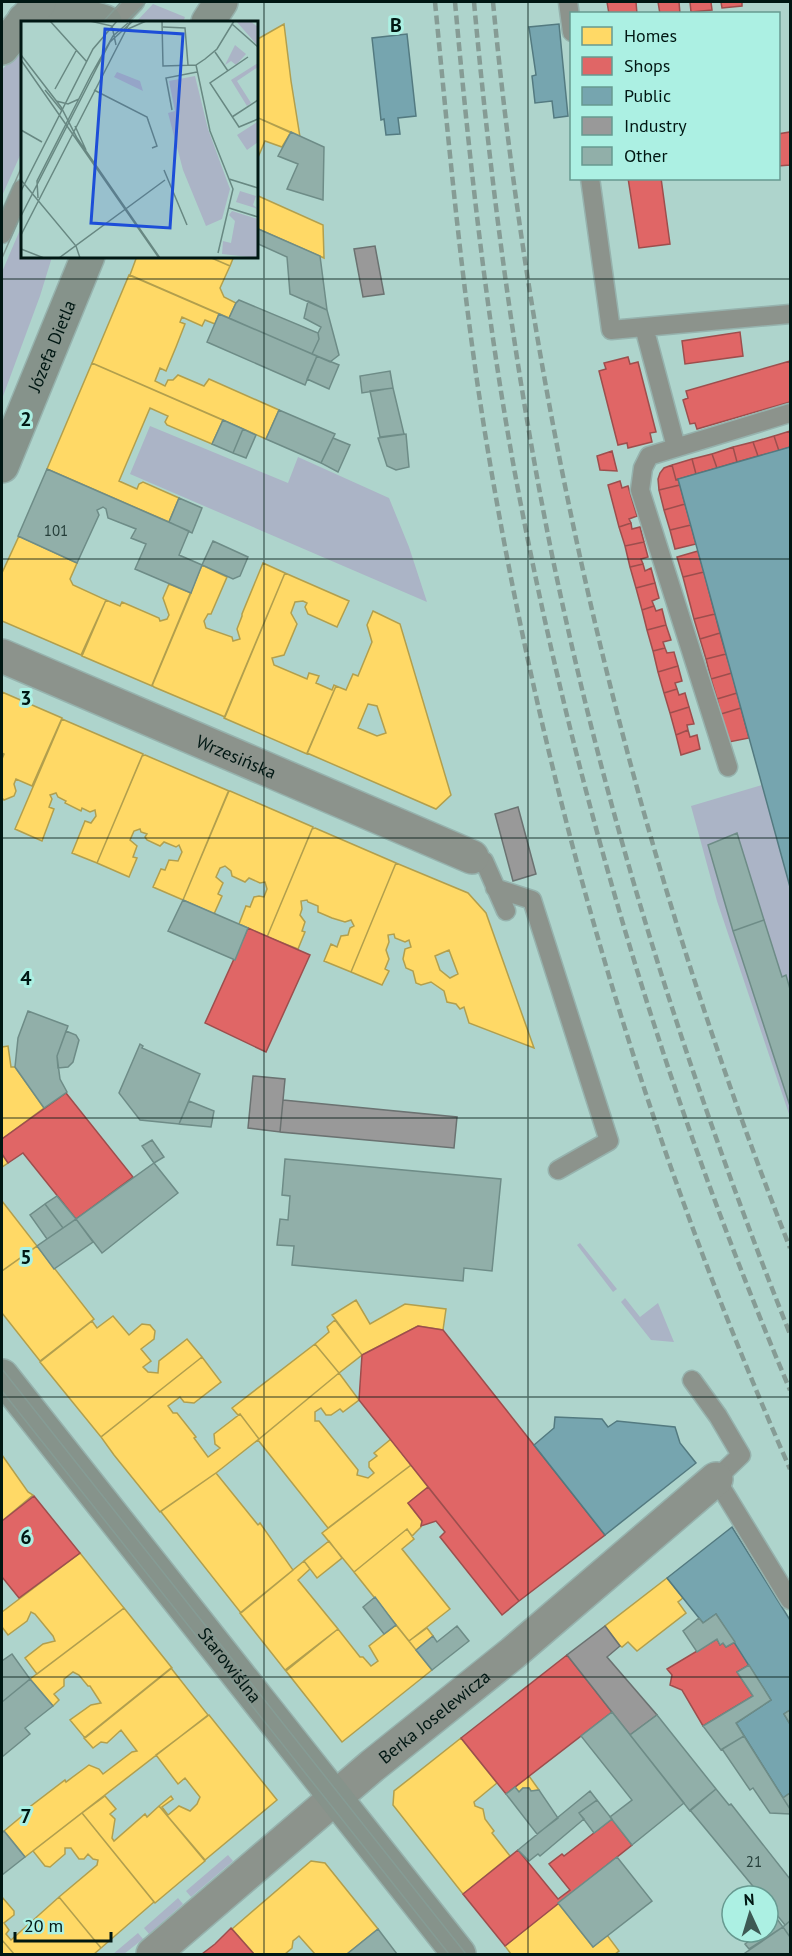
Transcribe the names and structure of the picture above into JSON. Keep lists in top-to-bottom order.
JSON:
{
  "streets": {
    "street": [
      "Józefa Dietla",
      "Wrzesińska",
      "Starowiślna",
      "Berka Joselewicza"
    ]
  },
  "crossings": [
    ["Starowiślna", "Berka Joselewicza"]
  ],
  "house_numbers": ["101", "21"],
  "legend": [
    "Homes",
    "Shops",
    "Public",
    "Industry",
    "Other"
  ],
  "scale_bar": "20 m",
  "north": "top",
  "grid": {
    "columns": ["B"],
    "rows": [
      "2",
      "3",
      "4",
      "5",
      "6",
      "7"
    ]
  }
}
